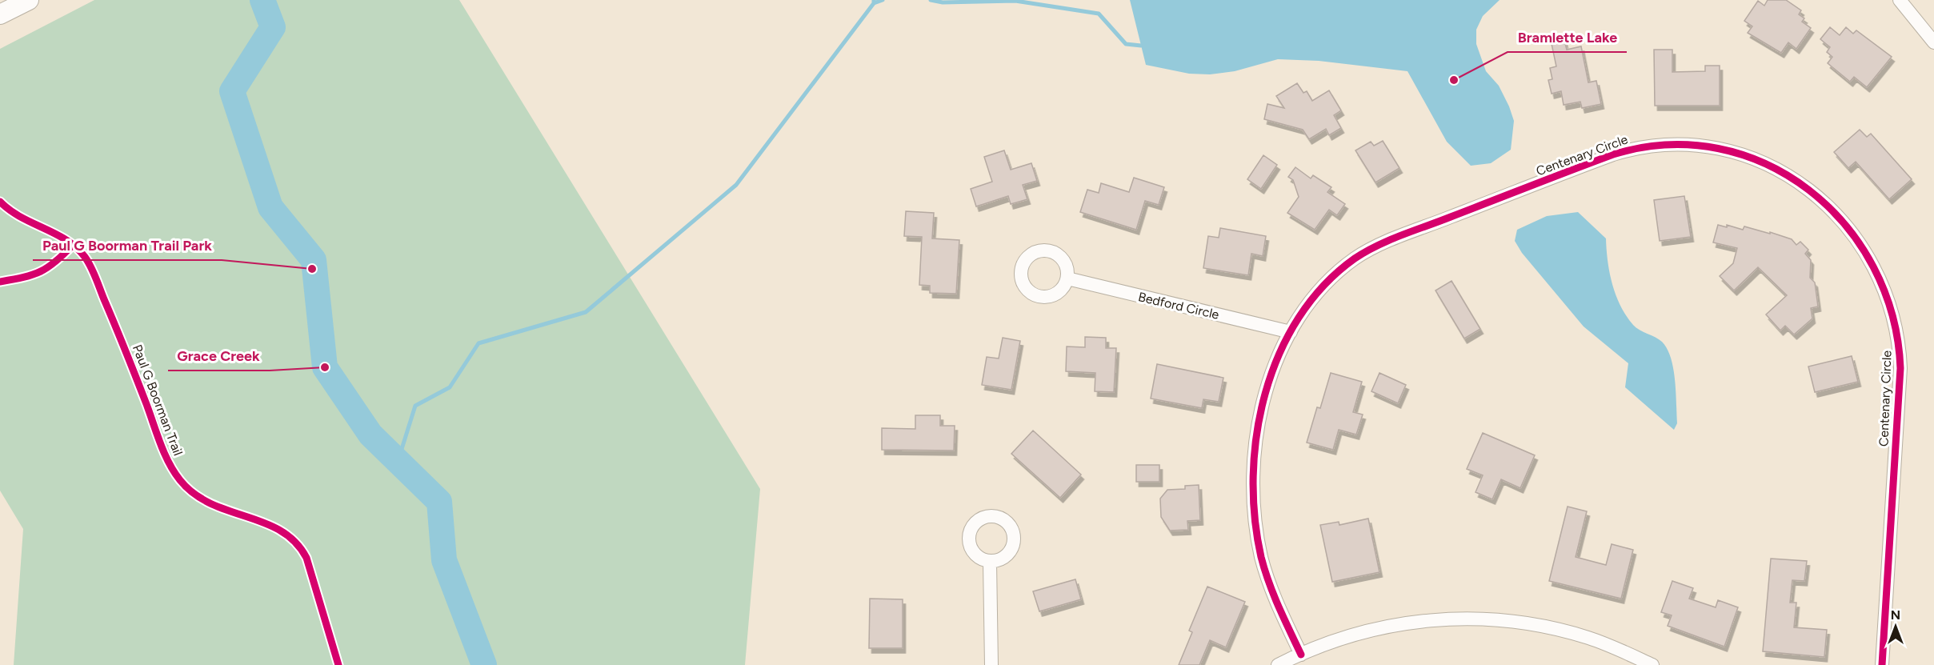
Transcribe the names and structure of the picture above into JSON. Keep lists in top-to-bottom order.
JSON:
{
  "streets": {
    "street": ["Centenary Circle", "Bedford Circle"],
    "cycle path": ["Paul G Boorman Trail"]
  },
  "crossings": [
    ["Centenary Circle", "Bedford Circle"]
  ],
  "places": ["Bramlette Lake", "Paul G Boorman Trail Park", "Grace Creek"],
  "north": "top"
}
